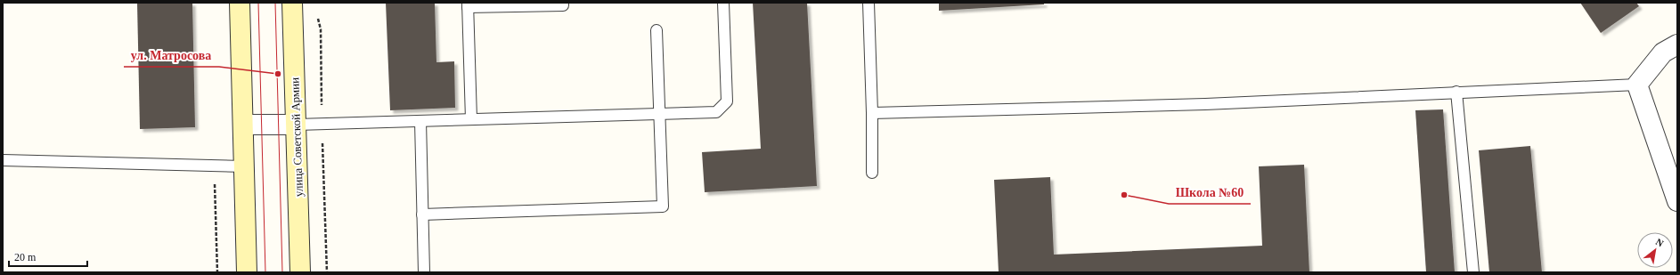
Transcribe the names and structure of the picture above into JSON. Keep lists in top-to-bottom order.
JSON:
{
  "streets": {
    "main road": ["улица Советской Армии"]
  },
  "places": ["ул. Матросова", "Школа №60"],
  "scale_bar": "20 m",
  "north": "top right"
}
